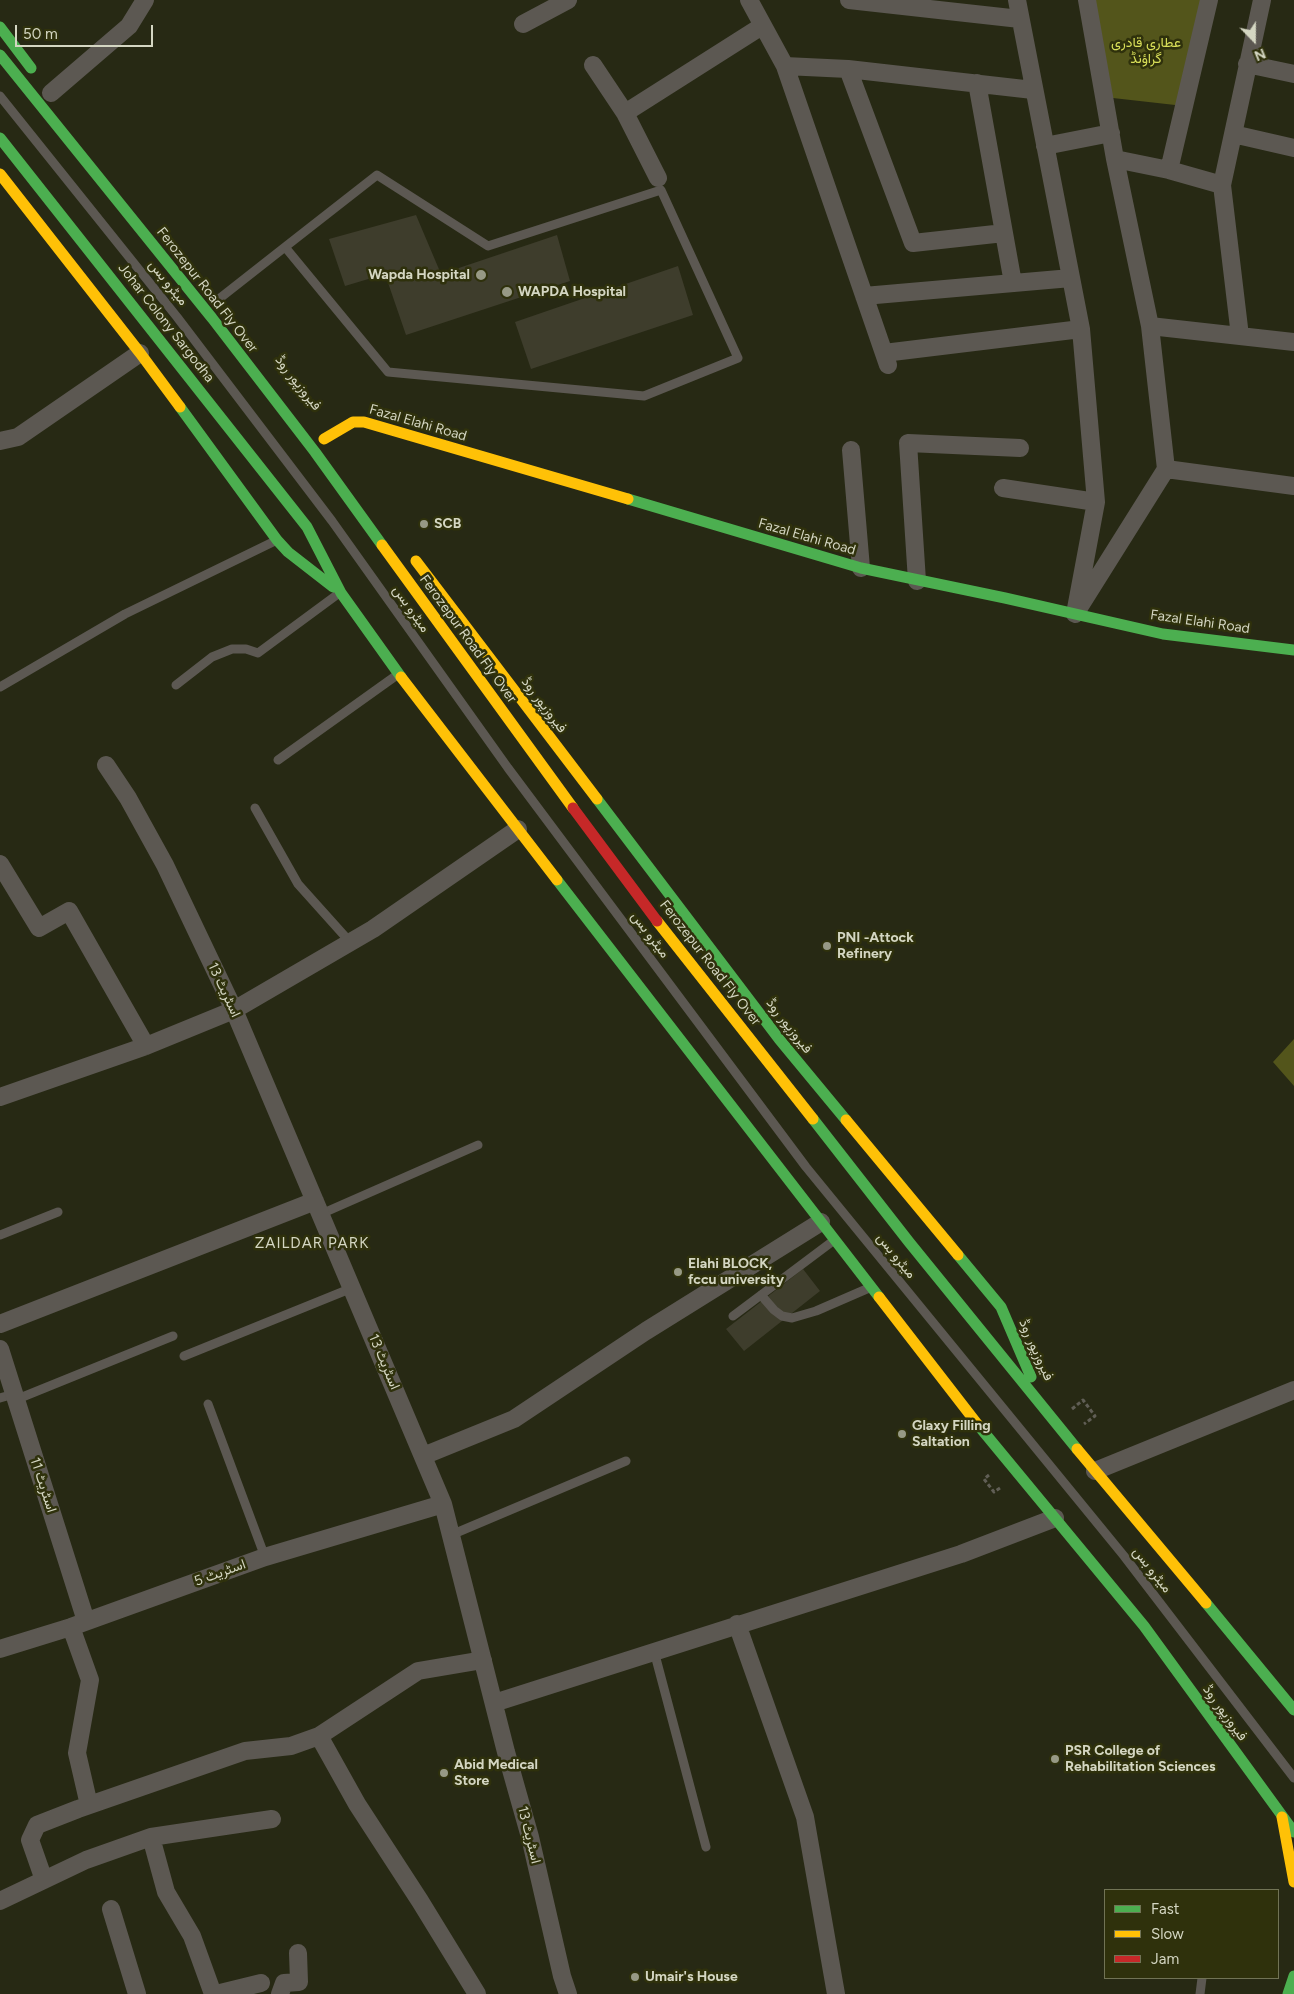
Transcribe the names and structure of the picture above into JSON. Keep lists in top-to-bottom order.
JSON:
{
  "streets": {
    "main road": [
      "Ferozepur Road Fly Over",
      "Johar Colony Sargodha",
      "فیروزپور روڈ",
      "Fazal Elahi Road"
    ],
    "street": ["اسٹریٹ 13", "اسٹریٹ 11", "اسٹریٹ 5"],
    "lane": ["میٹرو بس"]
  },
  "crossings": [
    ["Ferozepur Road Fly Over", "فیروزپور روڈ"],
    ["Johar Colony Sargodha", "فیروزپور روڈ"],
    ["اسٹریٹ 13", "اسٹریٹ 5"],
    ["اسٹریٹ 11", "اسٹریٹ 5"]
  ],
  "districts": ["ZAILDAR PARK"],
  "parks": ["عطاری قادری گراؤنڈ"],
  "places": [
    "Wapda Hospital",
    "WAPDA Hospital",
    "SCB",
    "PNI -Attock Refinery",
    "Elahi BLOCK, fccu university",
    "Glaxy Filling Saltation",
    "PSR College of Rehabilitation Sciences",
    "Abid Medical Store",
    "Umair's House"
  ],
  "legend": ["Fast", "Slow", "Jam"],
  "scale_bar": "50 m",
  "north": "bottom"
}
